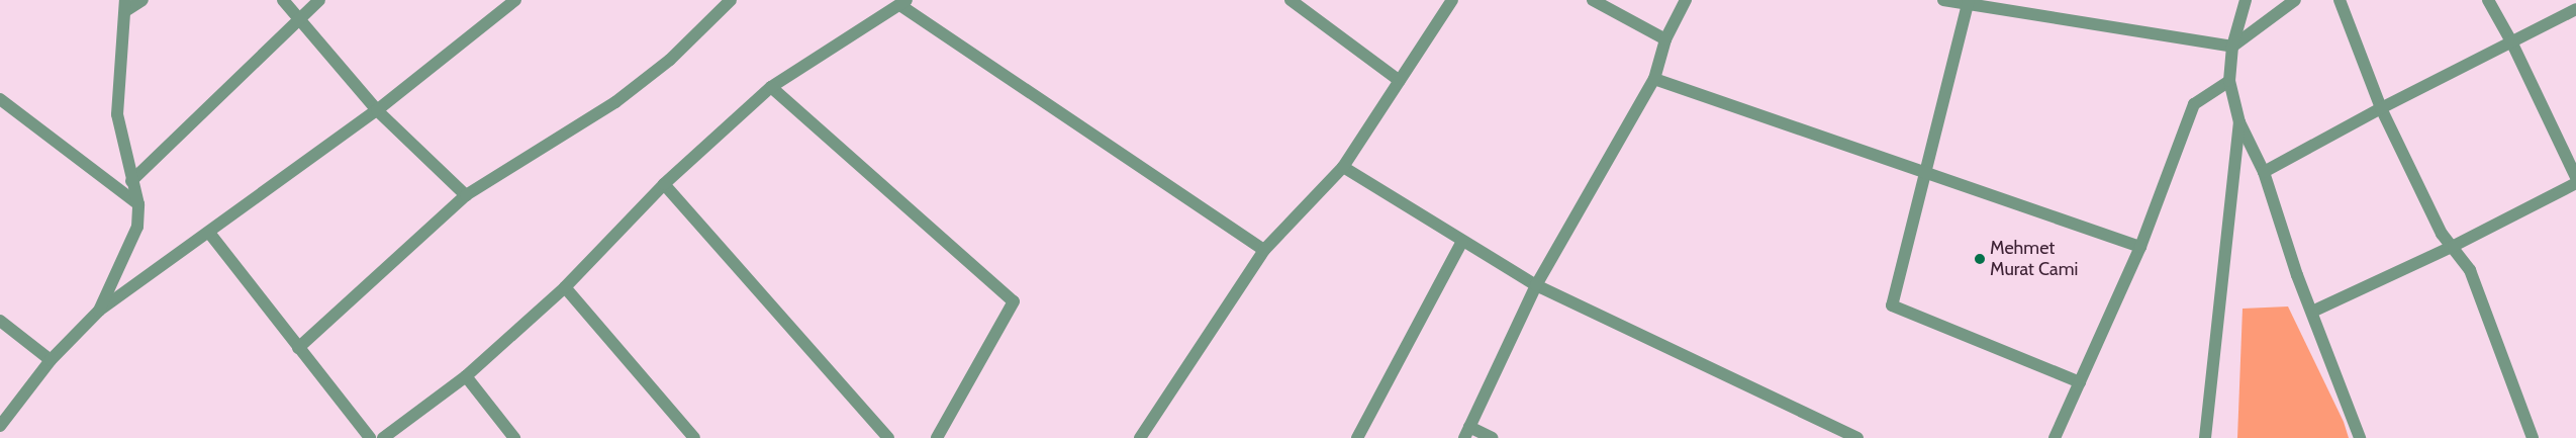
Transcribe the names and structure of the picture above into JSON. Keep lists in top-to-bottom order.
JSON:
{
  "places": ["Mehmet Murat Cami"]
}
